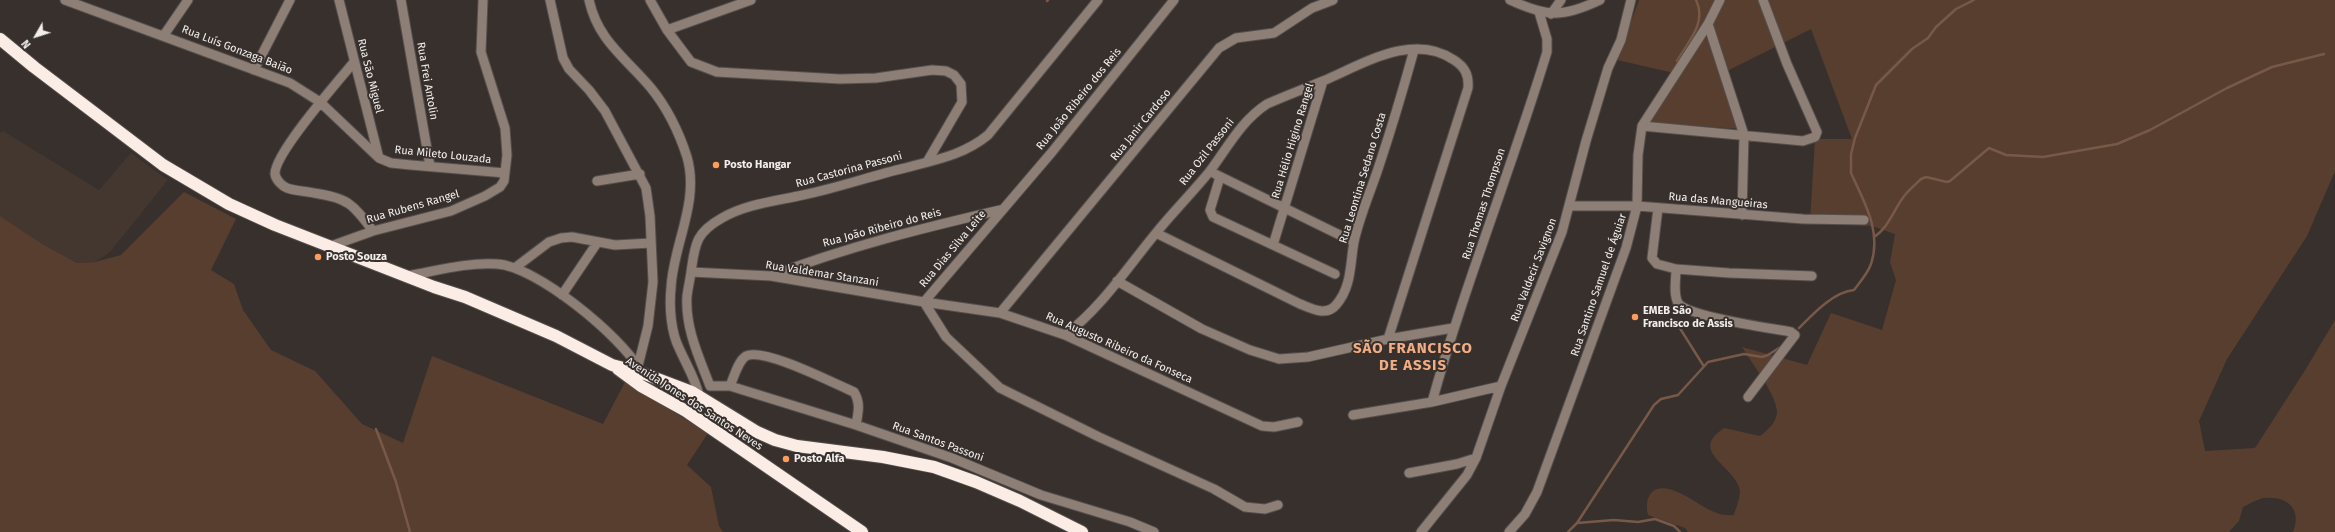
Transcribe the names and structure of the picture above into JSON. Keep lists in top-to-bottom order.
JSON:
{
  "streets": {
    "highway": ["Avenida Jones dos Santos Neves"],
    "street": [
      "Rua Luís Gonzaga Baião",
      "Rua São Miguel",
      "Rua Frei Antolin",
      "Rua João Ribeiro dos Reis",
      "Rua Janir Cardoso",
      "Rua Hélio Higino Rangel",
      "Rua Ozil Passoni",
      "Rua Mileto Louzada",
      "Rua Castorina Passoni",
      "Rua Leontina Sedano Costa",
      "Rua das Mangueiras",
      "Rua Thomas Thompson",
      "Rua Rubens Rangel",
      "Rua João Ribeiro do Reis",
      "Rua Dias Silva Leite",
      "Rua Valdecir Savignon",
      "Rua Valdemar Stanzani",
      "Rua Santino Samuel de Águiar",
      "Rua Augusto Ribeiro da Fonseca",
      "Rua Santos Passoni"
    ]
  },
  "crossings": [
    ["Rua Luís Gonzaga Baião", "Rua São Miguel"],
    ["Rua Luís Gonzaga Baião", "Rua Mileto Louzada"],
    ["Rua São Miguel", "Rua Mileto Louzada"],
    ["Rua Frei Antolin", "Rua Mileto Louzada"],
    ["Rua João Ribeiro dos Reis", "Rua João Ribeiro do Reis"],
    ["Rua João Ribeiro dos Reis", "Rua Dias Silva Leite"],
    ["Rua Janir Cardoso", "Rua Augusto Ribeiro da Fonseca"],
    ["Rua Hélio Higino Rangel", "Rua Ozil Passoni"],
    ["Rua Ozil Passoni", "Rua Leontina Sedano Costa"],
    ["Rua Ozil Passoni", "Rua Augusto Ribeiro da Fonseca"],
    ["Rua Mileto Louzada", "Rua Rubens Rangel"],
    ["Rua Castorina Passoni", "Rua Valdemar Stanzani"],
    ["Rua Castorina Passoni", "Rua Santos Passoni"],
    ["Rua das Mangueiras", "Rua Valdecir Savignon"],
    ["Rua das Mangueiras", "Rua Santino Samuel de Águiar"],
    ["Rua João Ribeiro do Reis", "Rua Dias Silva Leite"],
    ["Rua João Ribeiro do Reis", "Rua Valdemar Stanzani"],
    ["Rua Dias Silva Leite", "Rua Valdemar Stanzani"],
    ["Rua Dias Silva Leite", "Rua Augusto Ribeiro da Fonseca"],
    ["Rua Valdemar Stanzani", "Rua Augusto Ribeiro da Fonseca"]
  ],
  "districts": ["SÃO FRANCISCO DE ASSIS"],
  "places": [
    "Posto Hangar",
    "Posto Souza",
    "EMEB São Francisco de Assis",
    "Posto Alfa"
  ],
  "north": "bottom left"
}
